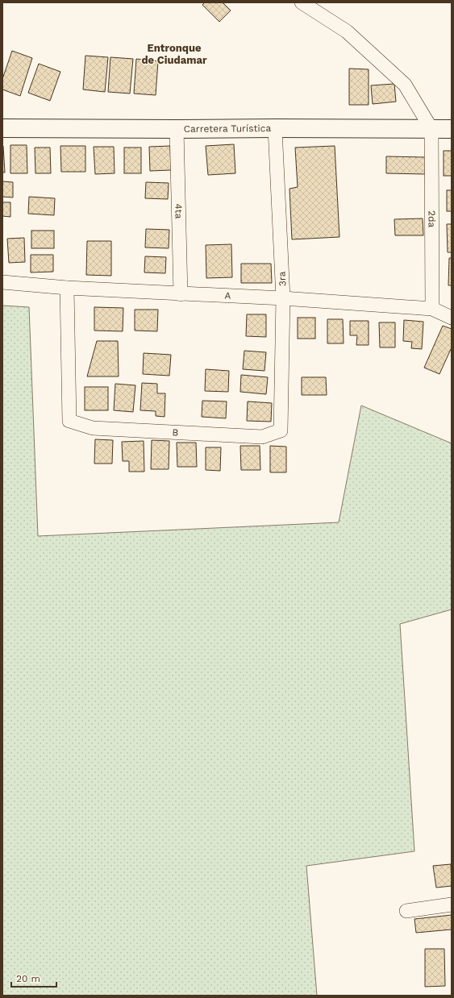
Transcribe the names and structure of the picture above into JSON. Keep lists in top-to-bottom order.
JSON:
{
  "streets": {
    "main road": ["Carretera Turística"],
    "street": [
      "4ta",
      "2da",
      "3ra",
      "A",
      "B"
    ]
  },
  "crossings": [
    ["Carretera Turística", "4ta"],
    ["Carretera Turística", "2da"],
    ["Carretera Turística", "3ra"],
    ["4ta", "A"],
    ["2da", "A"],
    ["3ra", "A"],
    ["3ra", "B"],
    ["A", "B"]
  ],
  "districts": ["Entronque de Ciudamar"],
  "scale_bar": "20 m"
}
